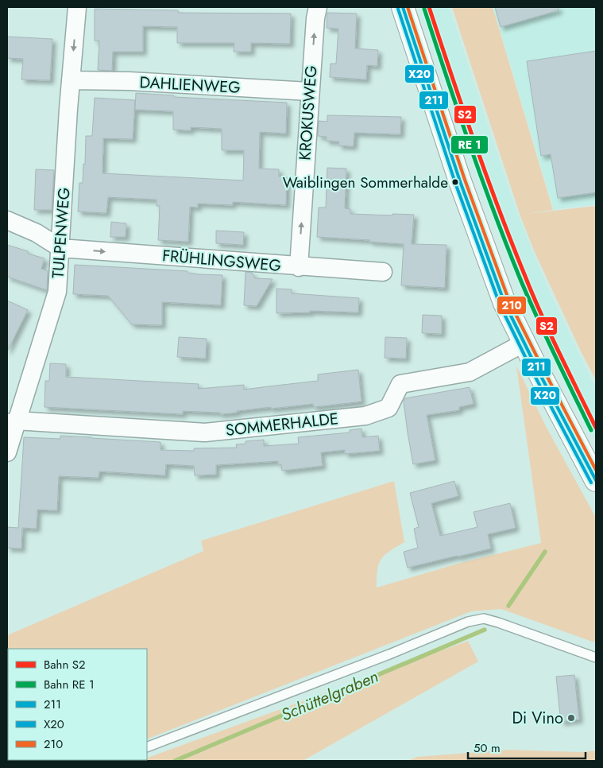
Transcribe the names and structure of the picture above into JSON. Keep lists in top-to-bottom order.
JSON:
{
  "streets": {
    "street": [
      "DAHLIENWEG",
      "KROKUSWEG",
      "TULPENWEG",
      "FRÜHLINGSWEG",
      "SOMMERHALDE"
    ]
  },
  "crossings": [
    ["DAHLIENWEG", "KROKUSWEG"],
    ["DAHLIENWEG", "TULPENWEG"],
    ["KROKUSWEG", "FRÜHLINGSWEG"],
    ["TULPENWEG", "FRÜHLINGSWEG"],
    ["TULPENWEG", "SOMMERHALDE"]
  ],
  "one_way": ["FRÜHLINGSWEG"],
  "water": ["Schüttelgraben"],
  "places": ["Waiblingen Sommerhalde", "Di Vino"],
  "lines": [
    "rail line S2",
    "transit line 211",
    "transit line 210",
    "transit line X20"
  ],
  "legend": [
    "Bahn S2",
    "Bahn RE 1",
    "211",
    "X20",
    "210"
  ],
  "scale_bar": "50 m"
}
